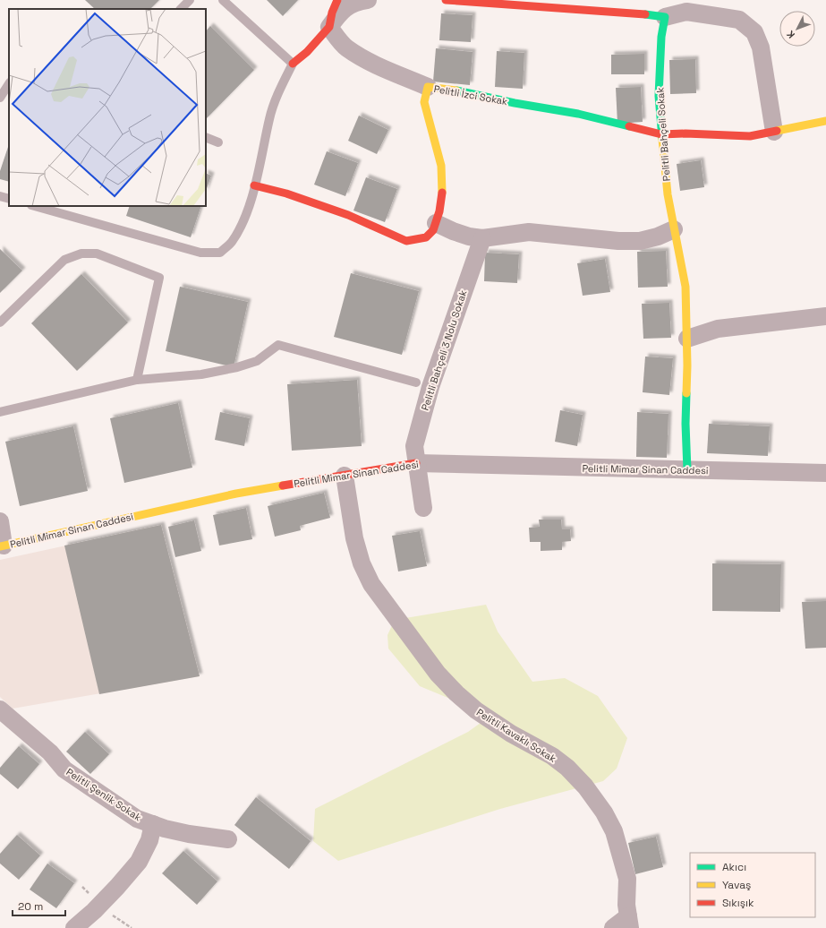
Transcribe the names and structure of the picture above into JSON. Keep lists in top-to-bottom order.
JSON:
{
  "streets": {
    "street": [
      "Pelitli İzci Sokak",
      "Pelitli Bahçeli Sokak",
      "Pelitli Bahçeli 3 Nolu Sokak",
      "Pelitli Mimar Sinan Caddesi",
      "Pelitli Kavaklı Sokak",
      "Pelitli Şenlik Sokak"
    ]
  },
  "crossings": [
    ["Pelitli İzci Sokak", "Pelitli Bahçeli Sokak"],
    ["Pelitli Bahçeli Sokak", "Pelitli Mimar Sinan Caddesi"],
    ["Pelitli Bahçeli 3 Nolu Sokak", "Pelitli Mimar Sinan Caddesi"],
    ["Pelitli Mimar Sinan Caddesi", "Pelitli Kavaklı Sokak"]
  ],
  "legend": ["Akıcı", "Yavaş", "Sıkışık"],
  "scale_bar": "20 m",
  "north": "bottom left"
}
